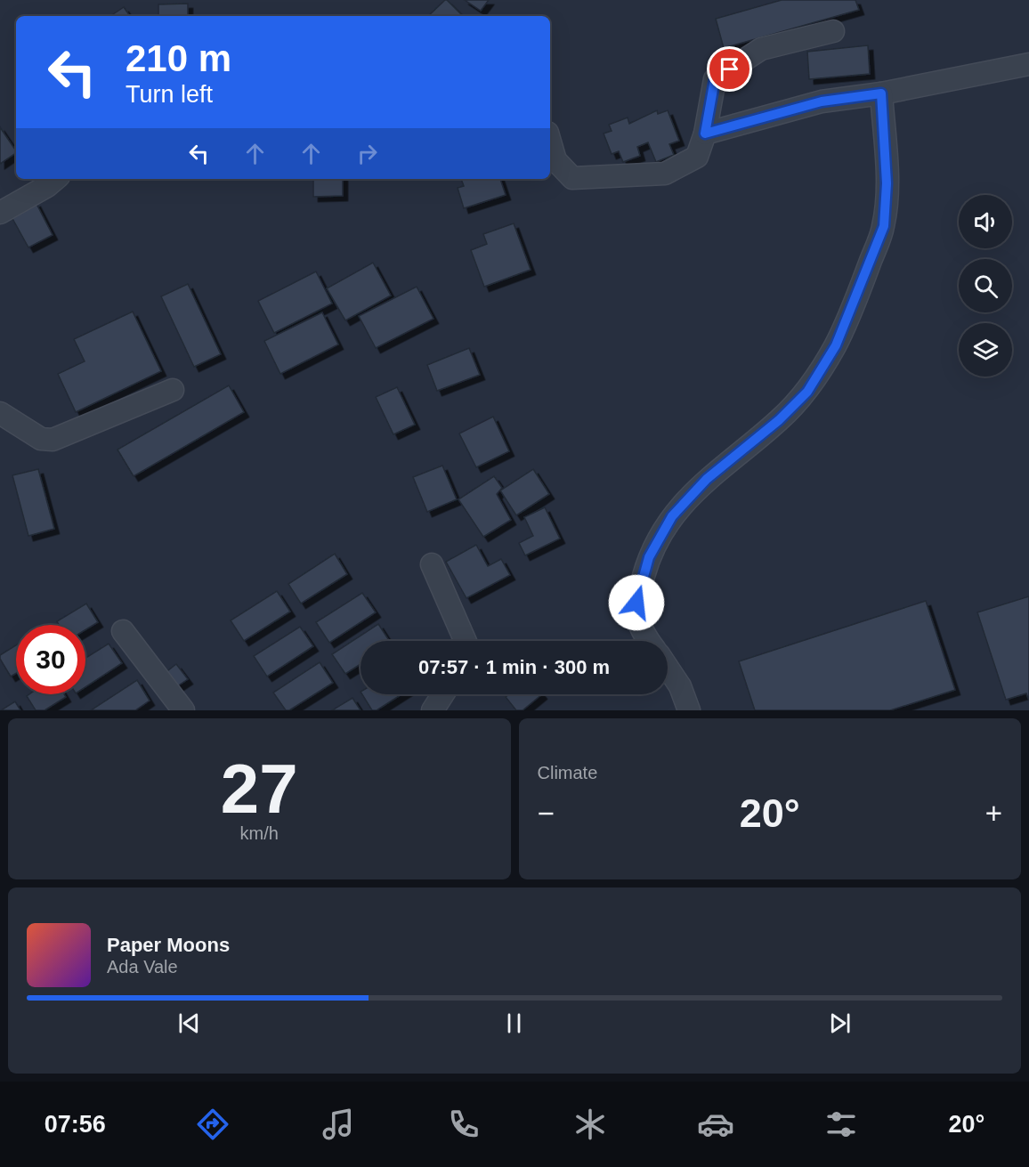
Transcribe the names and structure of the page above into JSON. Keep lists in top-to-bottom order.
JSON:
{
  "page": {
    "turn": ["210 m", "Turn left"],
    "limit": "30",
    "trip": "07:57 · 1 min · 300 m",
    "tile": [
      ["27", "km/h"],
      "Climate"
    ],
    "heat": ["−", "20°", "+"],
    "song": ["Paper Moons", "Ada Vale"],
    "tabs": ["07:56", "20°"]
  }
}
